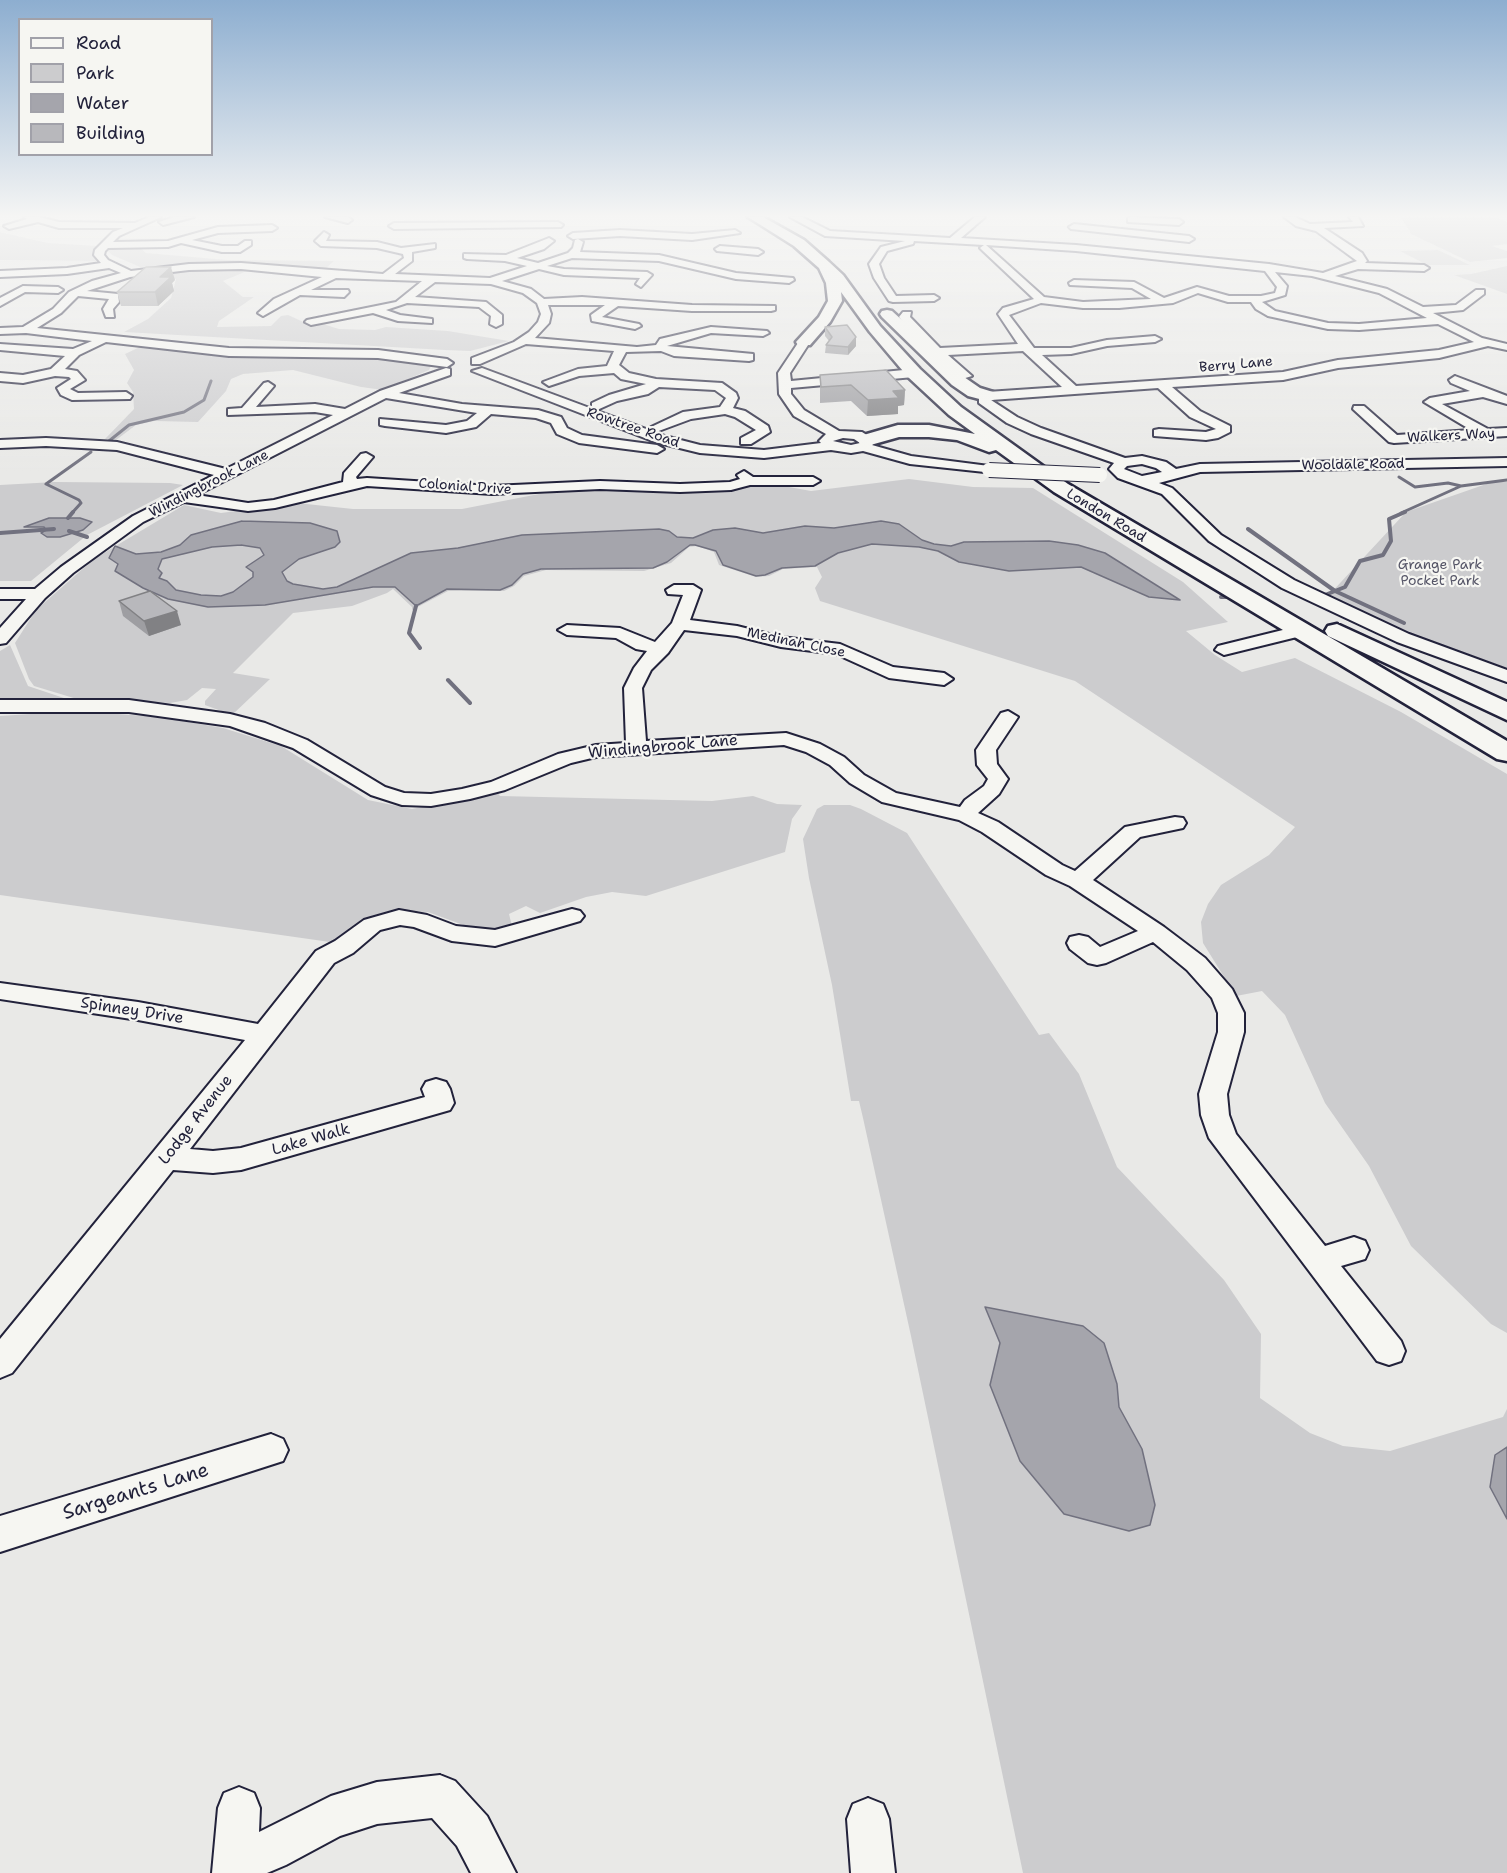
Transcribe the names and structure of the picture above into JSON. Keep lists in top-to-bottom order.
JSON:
{
  "streets": {
    "highway": ["London Road"],
    "street": [
      "Berry Lane",
      "Rowtree Road",
      "Walkers Way",
      "Wooldale Road",
      "Windingbrook Lane",
      "Colonial Drive",
      "Medinah Close",
      "Spinney Drive",
      "Lodge Avenue",
      "Lake Walk",
      "Sargeants Lane"
    ]
  },
  "crossings": [
    ["Rowtree Road", "Windingbrook Lane"],
    ["Windingbrook Lane", "Colonial Drive"],
    ["Spinney Drive", "Lodge Avenue"],
    ["Lodge Avenue", "Lake Walk"]
  ],
  "parks": ["Grange Park Pocket Park"],
  "legend": [
    "Road",
    "Park",
    "Water",
    "Building"
  ]
}
